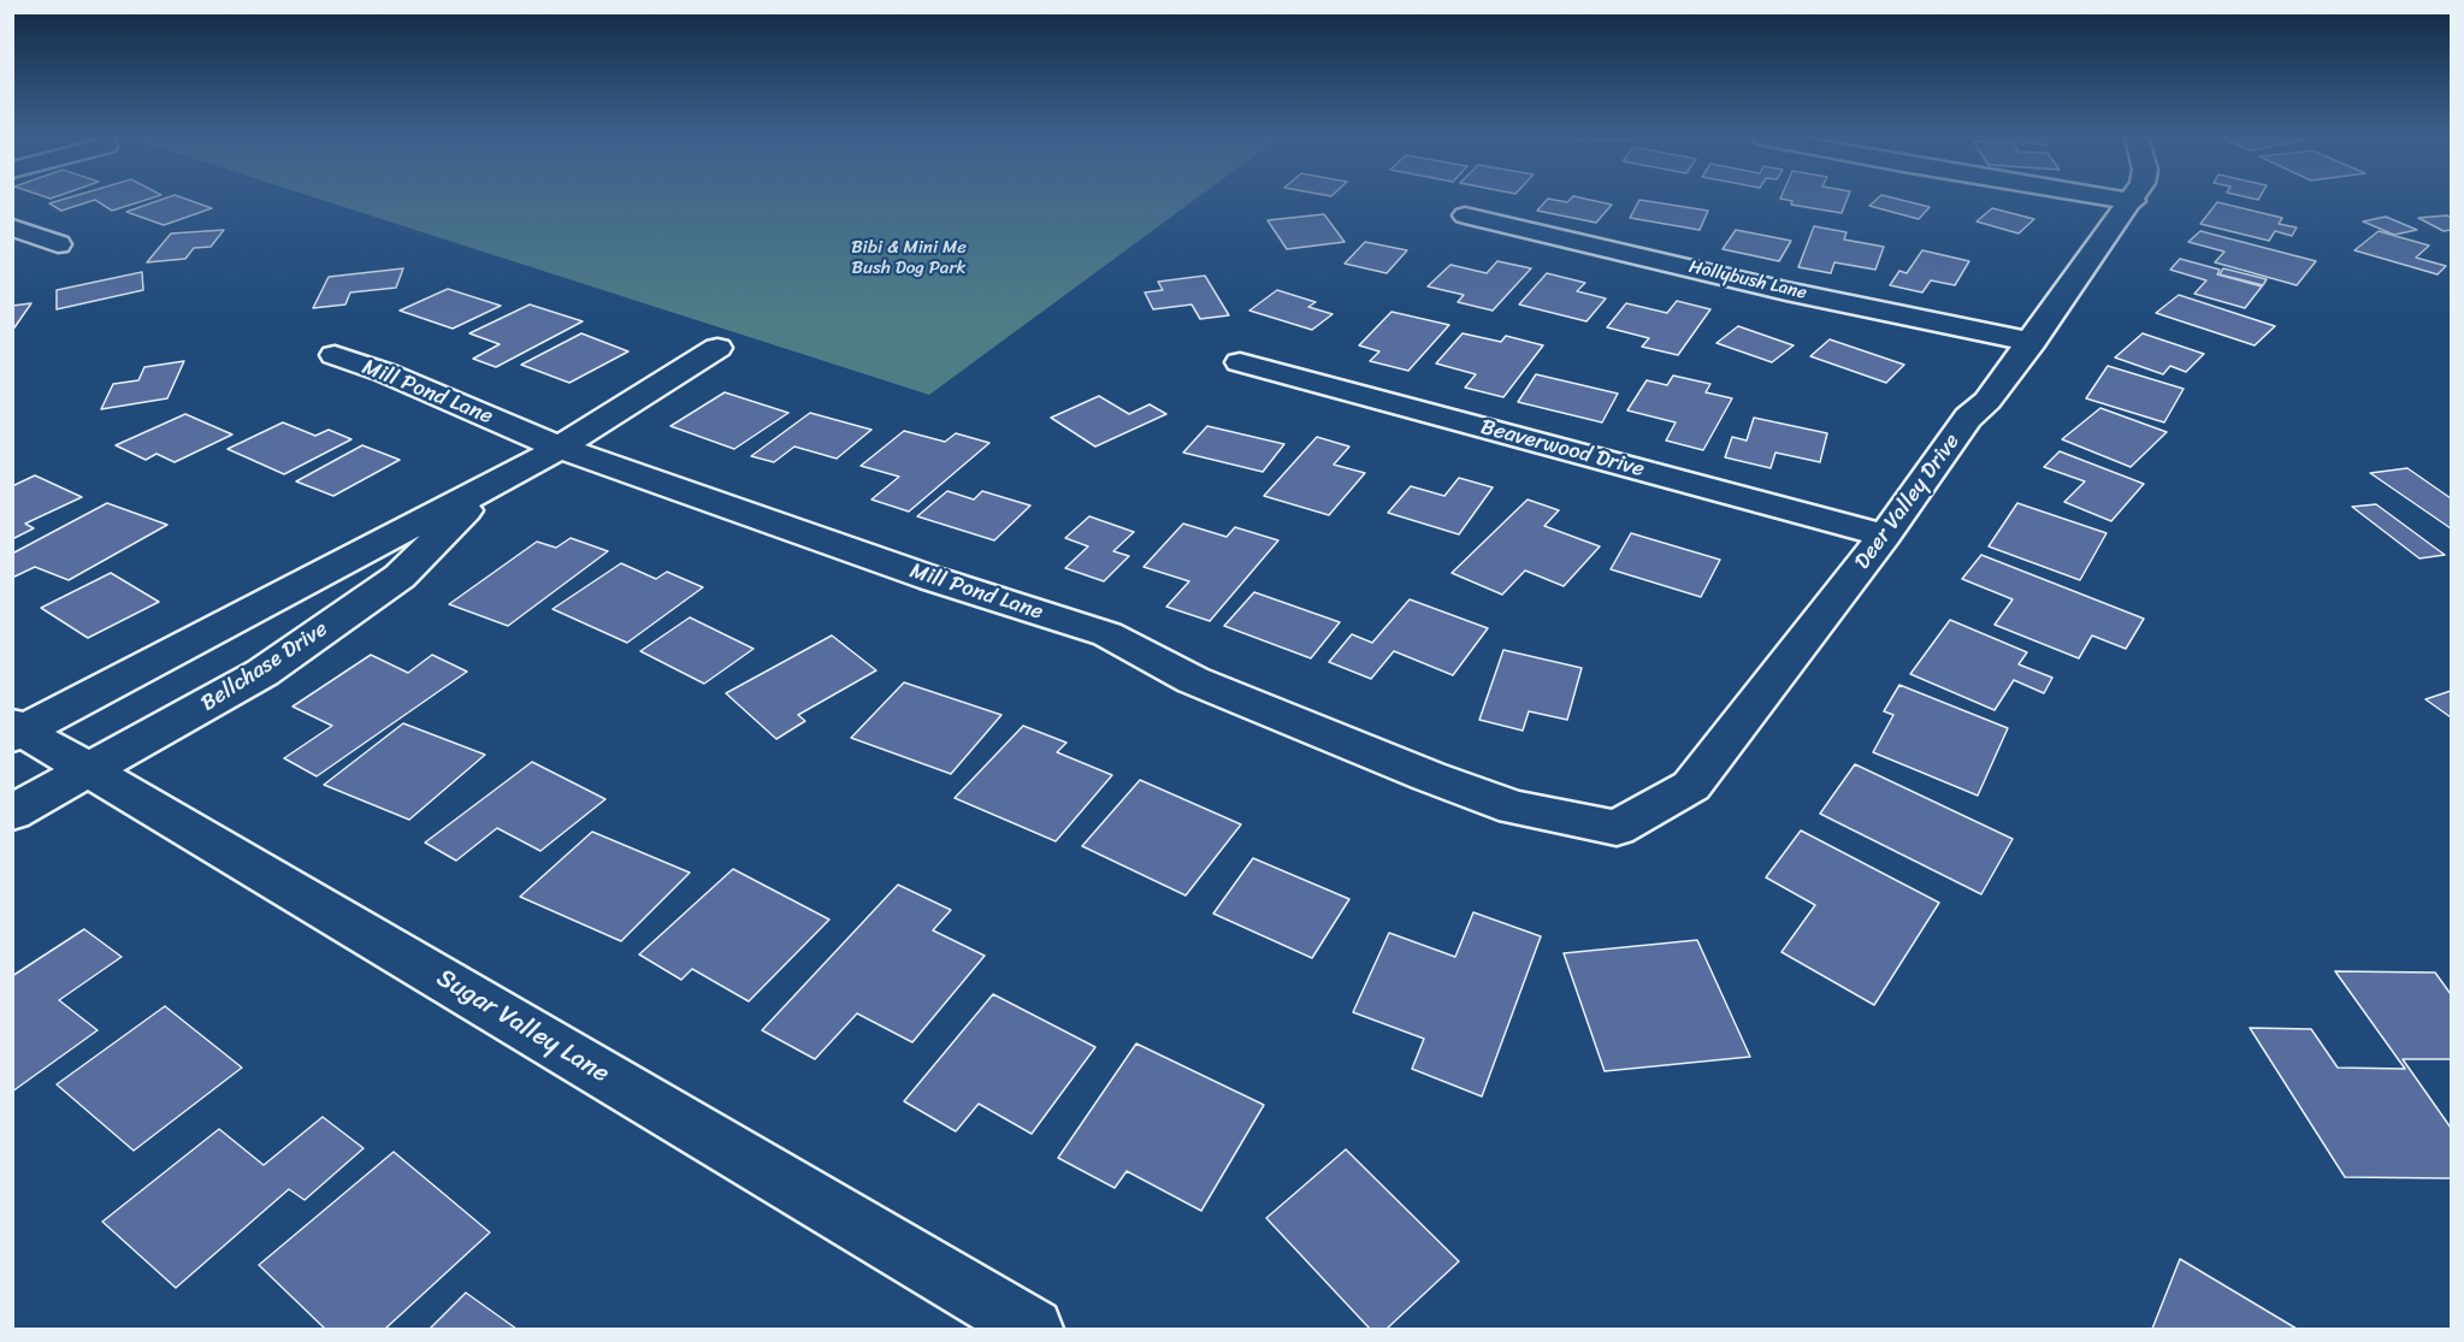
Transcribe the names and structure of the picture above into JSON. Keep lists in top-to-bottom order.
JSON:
{
  "streets": {
    "street": [
      "Hollybush Lane",
      "Mill Pond Lane",
      "Beaverwood Drive",
      "Deer Valley Drive",
      "Bellchase Drive",
      "Sugar Valley Lane"
    ]
  },
  "crossings": [
    ["Hollybush Lane", "Deer Valley Drive"],
    ["Mill Pond Lane", "Deer Valley Drive"],
    ["Mill Pond Lane", "Bellchase Drive"],
    ["Beaverwood Drive", "Deer Valley Drive"],
    ["Bellchase Drive", "Sugar Valley Lane"]
  ],
  "parks": ["Bibi & Mini Me Bush Dog Park"]
}
